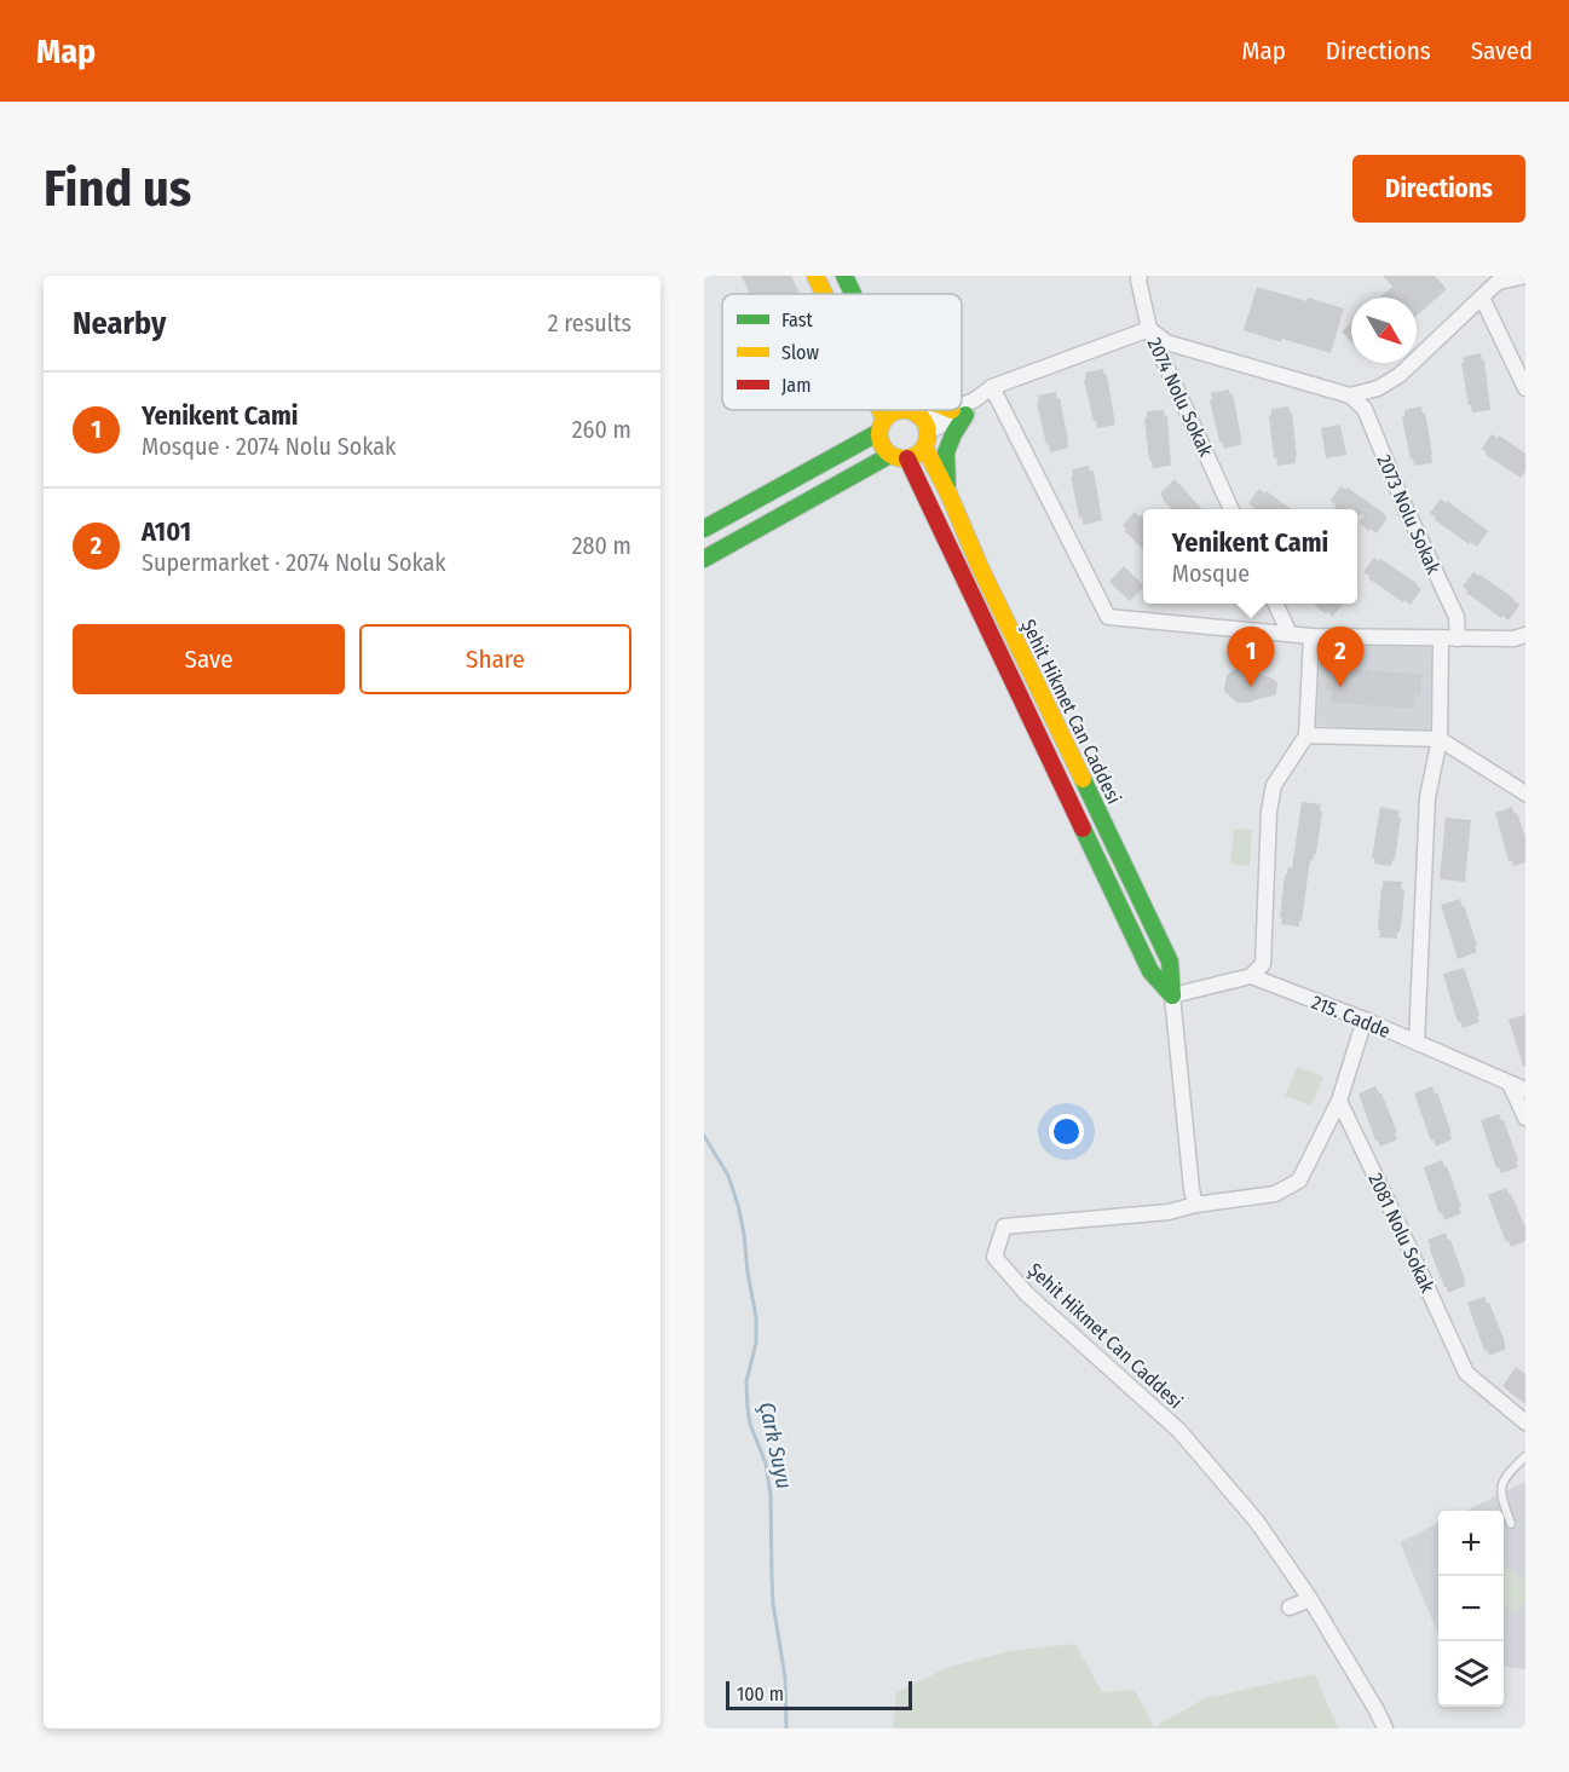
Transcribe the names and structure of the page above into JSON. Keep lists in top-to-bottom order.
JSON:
{
  "streets": {
    "street": [
      "2074 Nolu Sokak",
      "2073 Nolu Sokak",
      "Şehit Hikmet Can Caddesi",
      "215. Cadde",
      "2081 Nolu Sokak"
    ]
  },
  "water": ["Çark Suyu"],
  "legend": ["Fast", "Slow", "Jam"],
  "scale_bar": "100 m",
  "north": "bottom right",
  "page": {
    "header": "Map",
    "nav": ["Map", "Directions", "Saved"],
    "buttons": [
      "Directions",
      ["Save", "Share"]
    ],
    "title": "Find us",
    "heading": ["Nearby", "2 results"],
    "list": [
      {
        "mark": "1",
        "name": "Yenikent Cami",
        "note": "Mosque · 2074 Nolu Sokak",
        "value": "260 m"
      },
      {
        "mark": "2",
        "name": "A101",
        "note": "Supermarket · 2074 Nolu Sokak",
        "value": "280 m"
      }
    ],
    "popup": ["Yenikent Cami", "Mosque"],
    "pins": ["1", "2"],
    "map_buttons": ["+", "−"],
    "scale": "100 m"
  }
}
